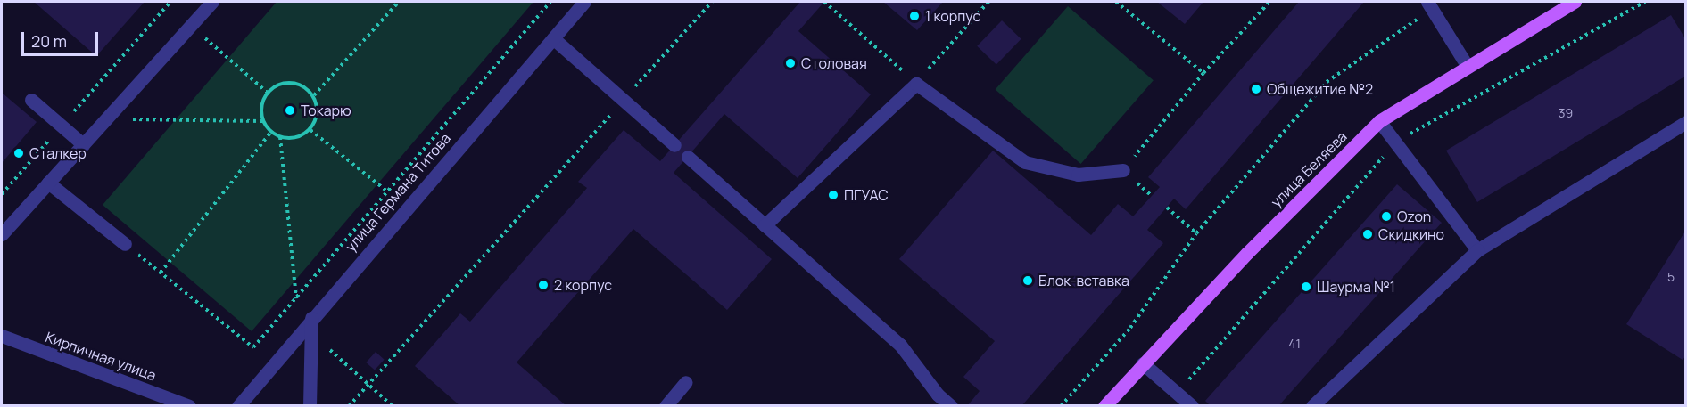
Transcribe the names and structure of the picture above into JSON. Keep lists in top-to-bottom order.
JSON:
{
  "streets": {
    "main road": ["улица Беляева"],
    "street": ["улица Германа Титова", "Кирпичная улица"]
  },
  "places": [
    "1 корпус",
    "Столовая",
    "Общежитие №2",
    "Токарю",
    "Сталкер",
    "ПГУАС",
    "Ozon",
    "Скидкино",
    "Блок-вставка",
    "2 корпус",
    "Шаурма №1"
  ],
  "house_numbers": ["39", "5", "41"],
  "scale_bar": "20 m"
}
